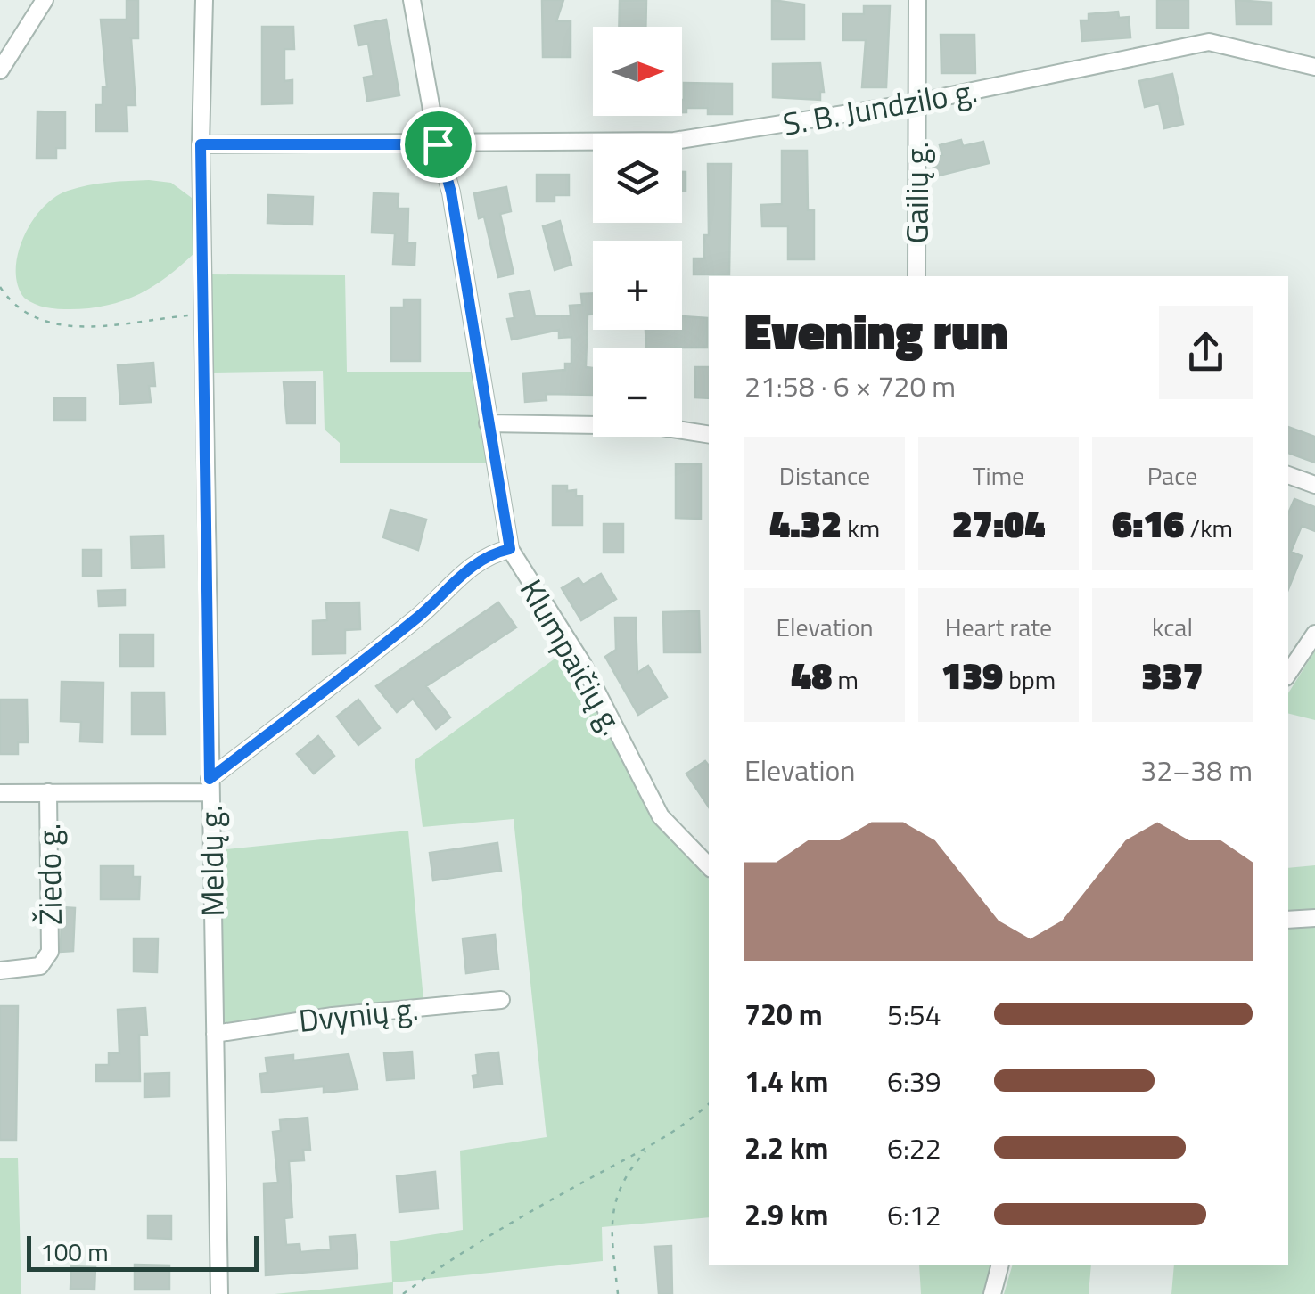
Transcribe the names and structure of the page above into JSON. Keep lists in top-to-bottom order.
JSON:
{
  "streets": {
    "street": [
      "S. B. Jundzilo g.",
      "Gailių g.",
      "Klumpaičių g.",
      "Meldų g.",
      "Žiedo g.",
      "Dvynių g."
    ]
  },
  "crossings": [
    ["S. B. Jundzilo g.", "Gailių g."],
    ["S. B. Jundzilo g.", "Klumpaičių g."],
    ["S. B. Jundzilo g.", "Meldų g."],
    ["Meldų g.", "Žiedo g."],
    ["Meldų g.", "Dvynių g."]
  ],
  "scale_bar": "100 m",
  "north": "right",
  "page": {
    "map_buttons": ["+", "−"],
    "heading": ["Evening run", "21:58 · 6 × 720 m"],
    "stats": [
      ["Distance", "4.32 km"],
      ["Time", "27:04"],
      ["Pace", "6:16 /km"],
      ["Elevation", "48 m"],
      ["Heart rate", "139 bpm"],
      ["kcal", "337"]
    ],
    "chart": ["Elevation", "32–38 m"],
    "list": [
      {
        "name": "720 m",
        "note": "5:54"
      },
      {
        "name": "1.4 km",
        "note": "6:39"
      },
      {
        "name": "2.2 km",
        "note": "6:22"
      },
      {
        "name": "2.9 km",
        "note": "6:12"
      }
    ],
    "scale": "100 m"
  }
}
